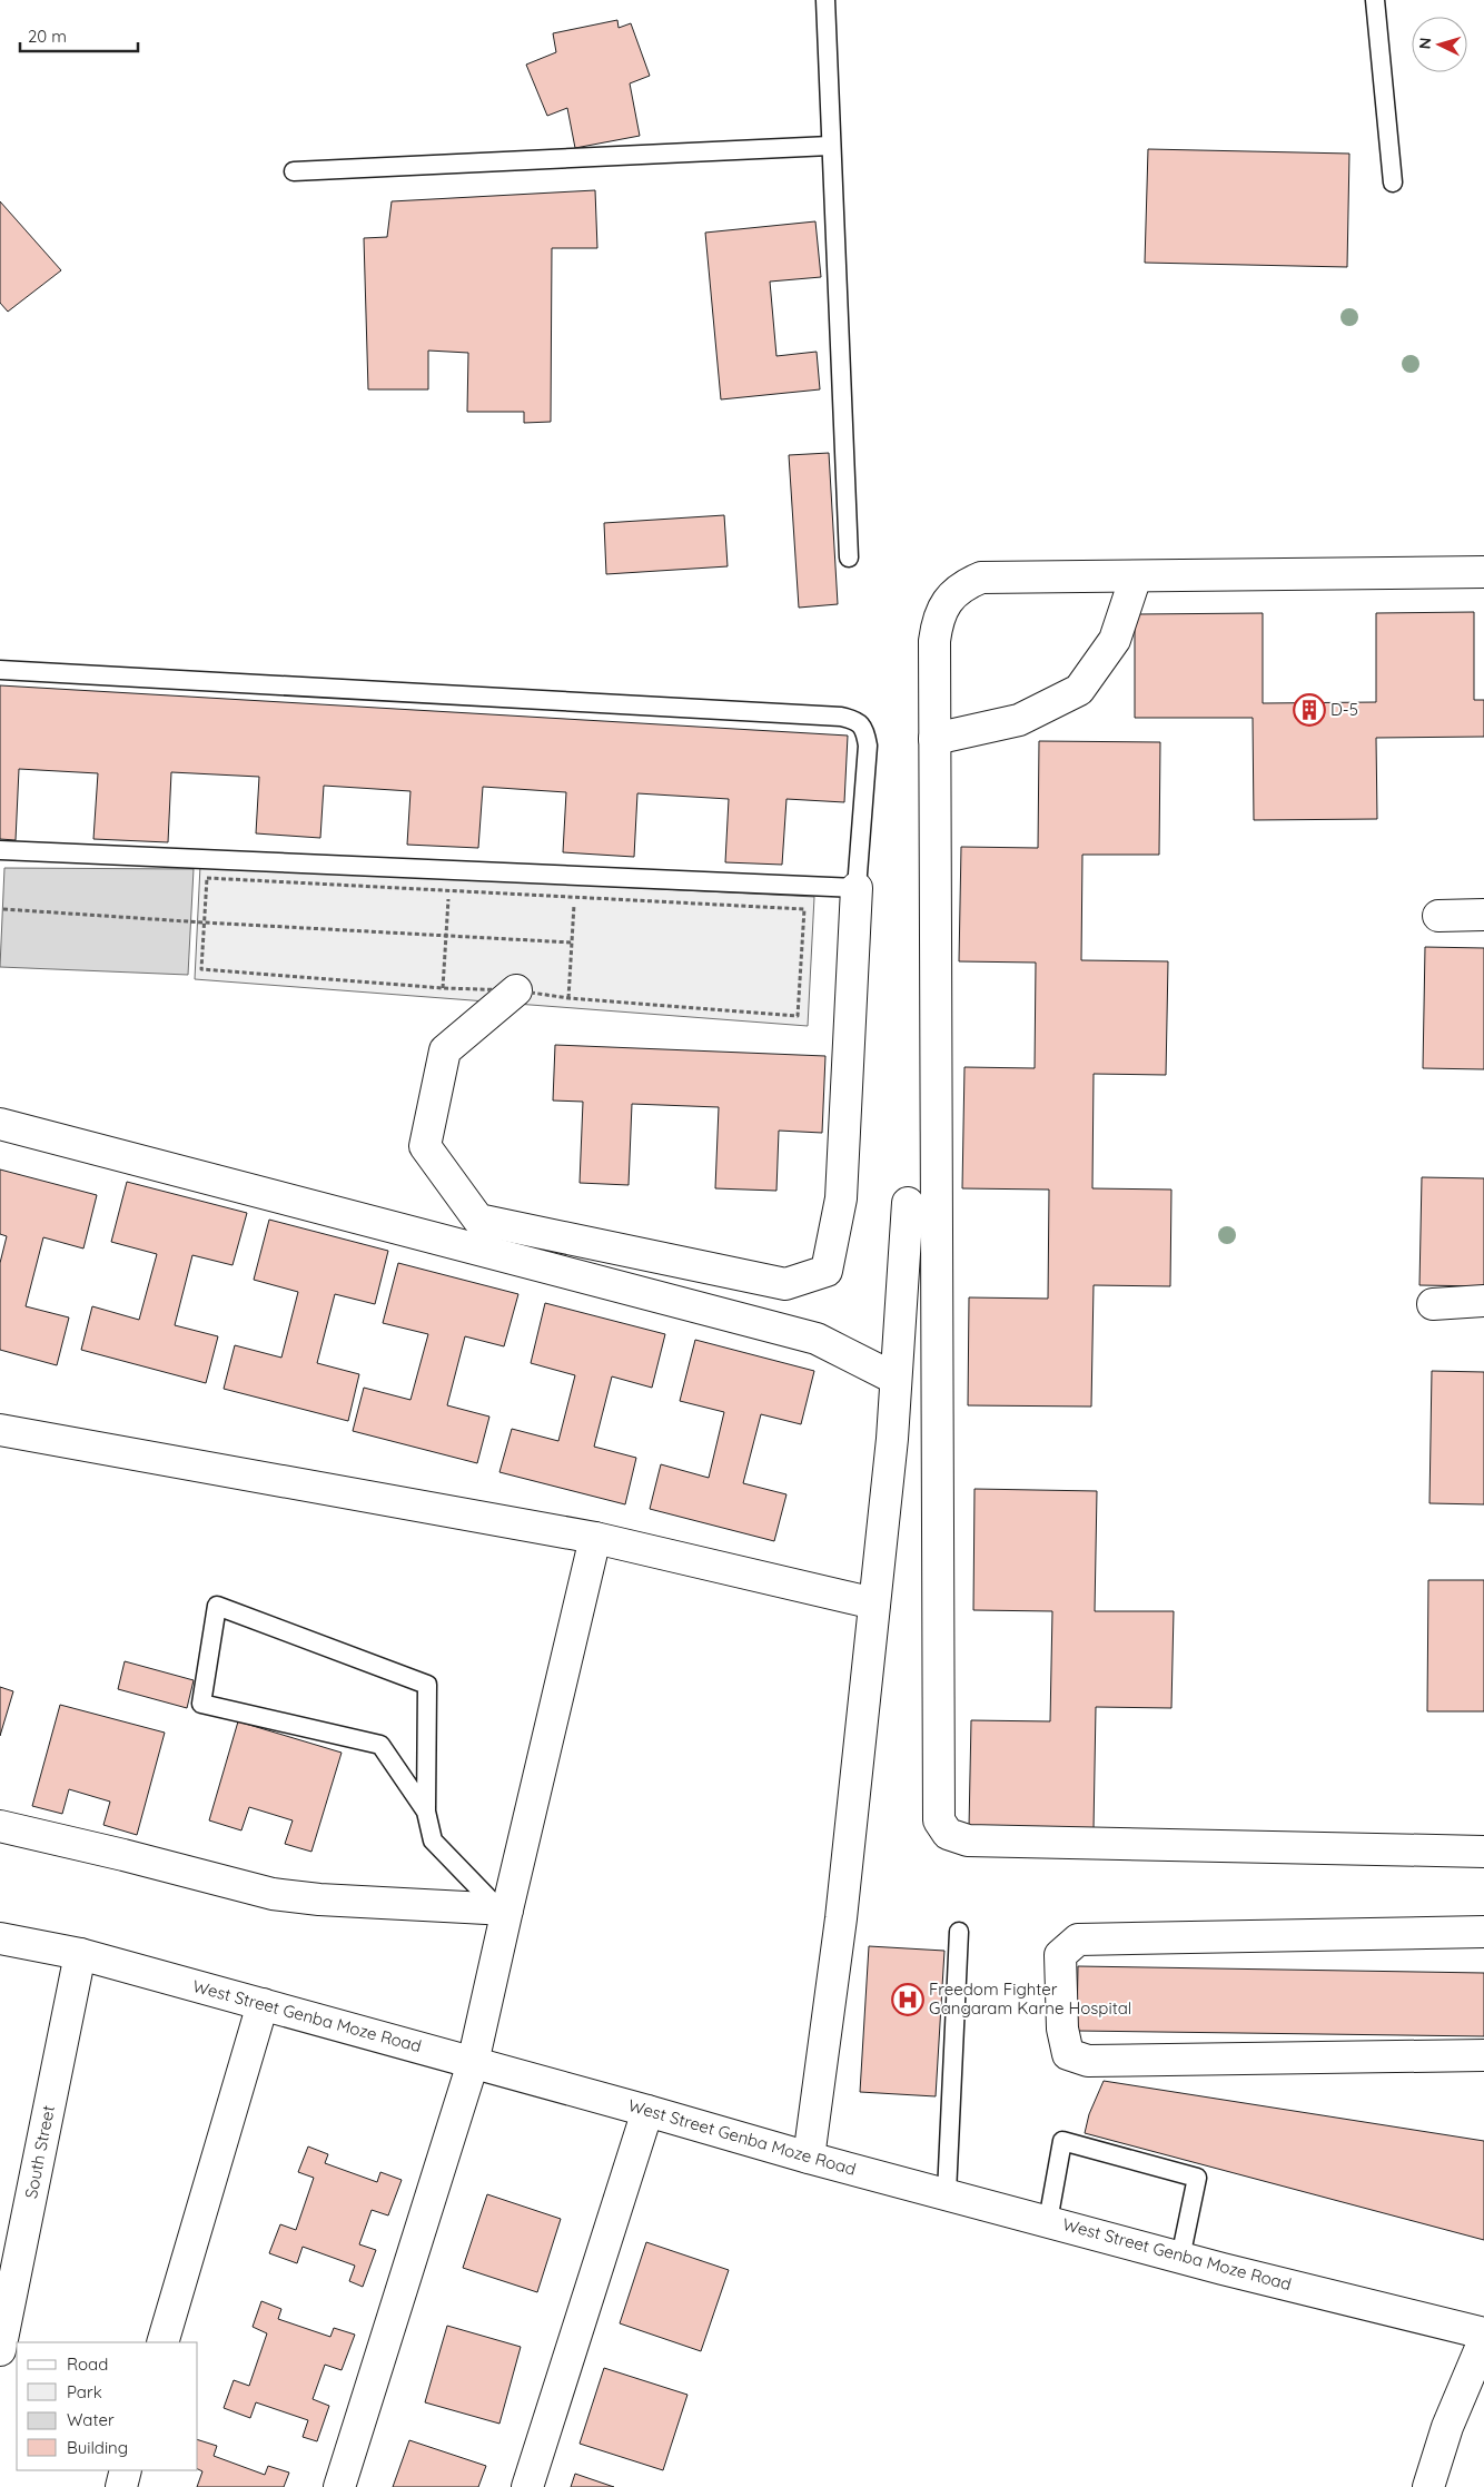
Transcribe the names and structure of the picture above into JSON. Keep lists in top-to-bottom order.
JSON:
{
  "streets": {
    "street": ["West Street Genba Moze Road", "South Street"]
  },
  "crossings": [
    ["West Street Genba Moze Road", "South Street"]
  ],
  "places": {
    "building": ["D-5"],
    "hospital": ["Freedom Fighter Gangaram Karne Hospital"]
  },
  "legend": [
    "Road",
    "Park",
    "Water",
    "Building"
  ],
  "scale_bar": "20 m",
  "north": "left"
}
